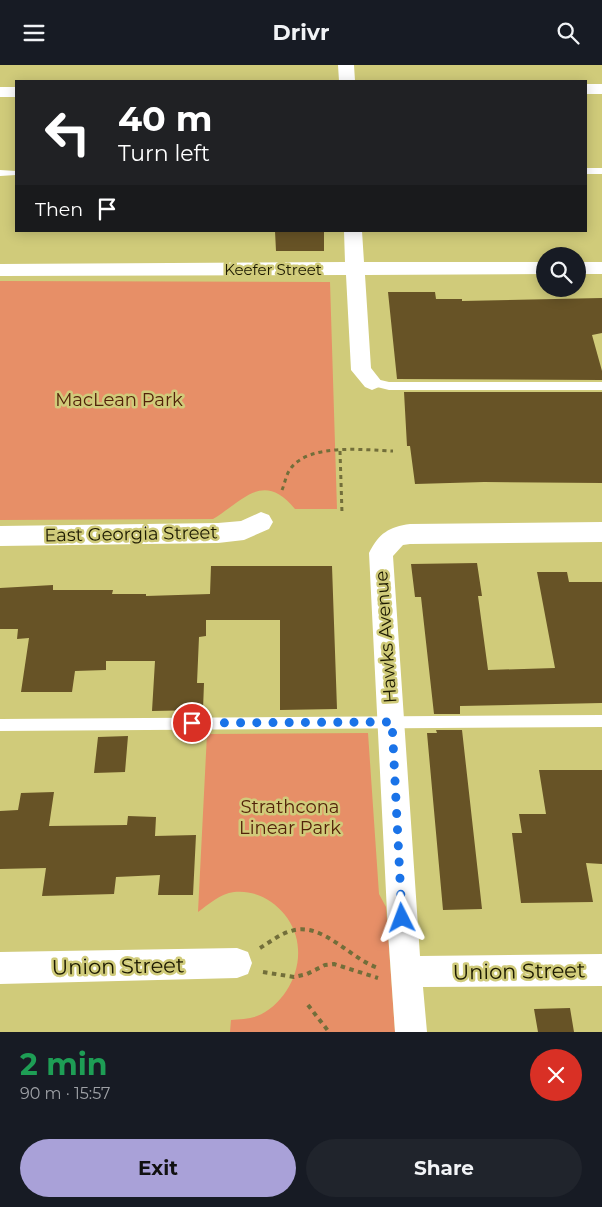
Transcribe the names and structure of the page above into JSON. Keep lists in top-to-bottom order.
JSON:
{
  "streets": {
    "street": [
      "Keefer Street",
      "East Georgia Street",
      "Hawks Avenue",
      "Union Street"
    ]
  },
  "crossings": [
    ["Hawks Avenue", "Union Street"]
  ],
  "parks": ["MacLean Park", "Strathcona Linear Park"],
  "page": {
    "header": "Drivr",
    "turn": ["40 m", "Turn left"],
    "then": "Then",
    "heading": ["2 min", "90 m · 15:57"],
    "buttons": ["Exit", "Share"]
  }
}
